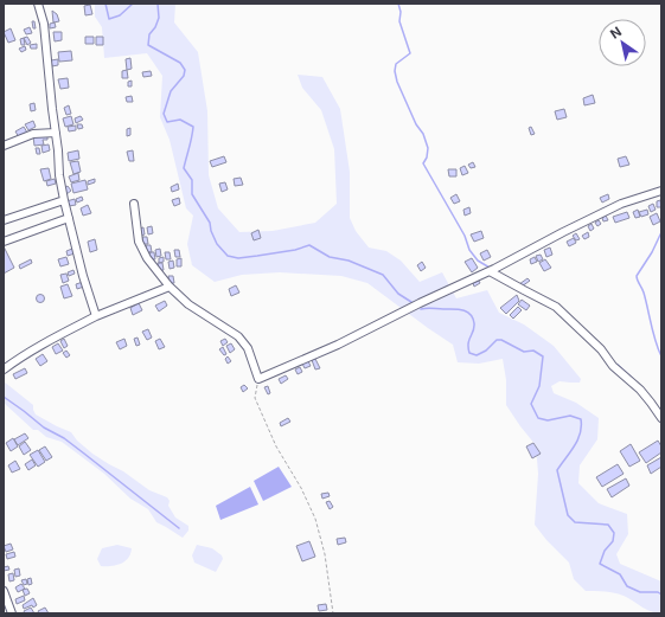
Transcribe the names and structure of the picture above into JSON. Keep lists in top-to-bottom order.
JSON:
{
  "north": "top left"
}
